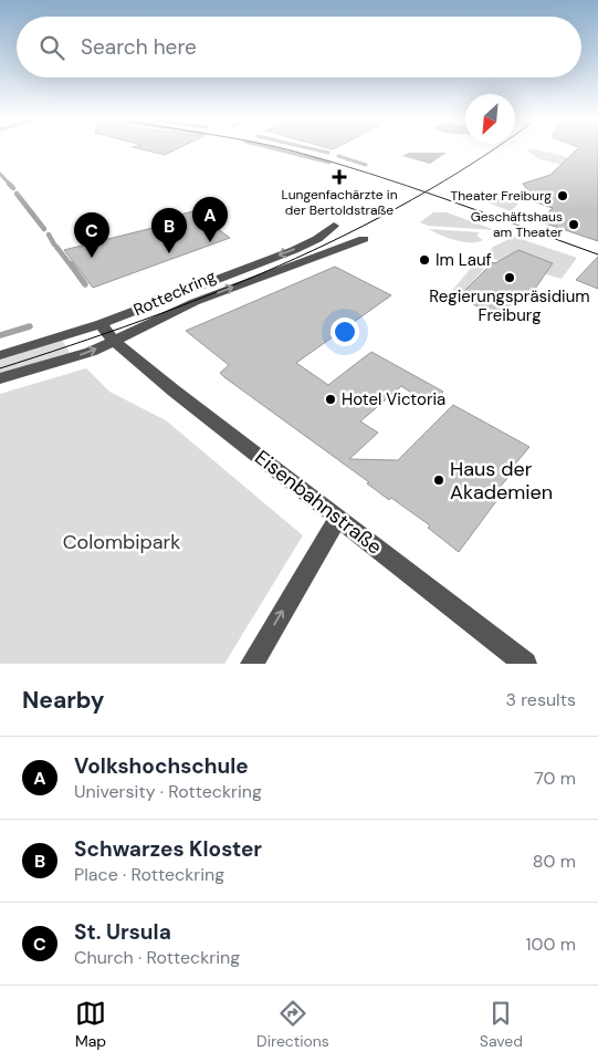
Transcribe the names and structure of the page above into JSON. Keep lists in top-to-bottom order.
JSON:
{
  "streets": {
    "street": ["Rotteckring", "Eisenbahnstraße"]
  },
  "crossings": [
    ["Rotteckring", "Eisenbahnstraße"]
  ],
  "parks": ["Colombipark"],
  "places": {
    "health": ["Lungenfachärzte in der Bertoldstraße"],
    "other": [
      "Theater Freiburg",
      "Geschäftshaus am Theater",
      "Im Lauf",
      "Regierungspräsidium Freiburg",
      "Hotel Victoria",
      "Haus der Akademien"
    ]
  },
  "north": "bottom left",
  "page": {
    "search": "Search here",
    "pins": ["A", "B", "C"],
    "heading": ["Nearby", "3 results"],
    "list": [
      {
        "mark": "A",
        "name": "Volkshochschule",
        "note": "University · Rotteckring",
        "value": "70 m"
      },
      {
        "mark": "B",
        "name": "Schwarzes Kloster",
        "note": "Place · Rotteckring",
        "value": "80 m"
      },
      {
        "mark": "C",
        "name": "St. Ursula",
        "note": "Church · Rotteckring",
        "value": "100 m"
      }
    ],
    "nav": ["Map", "Directions", "Saved"]
  }
}
